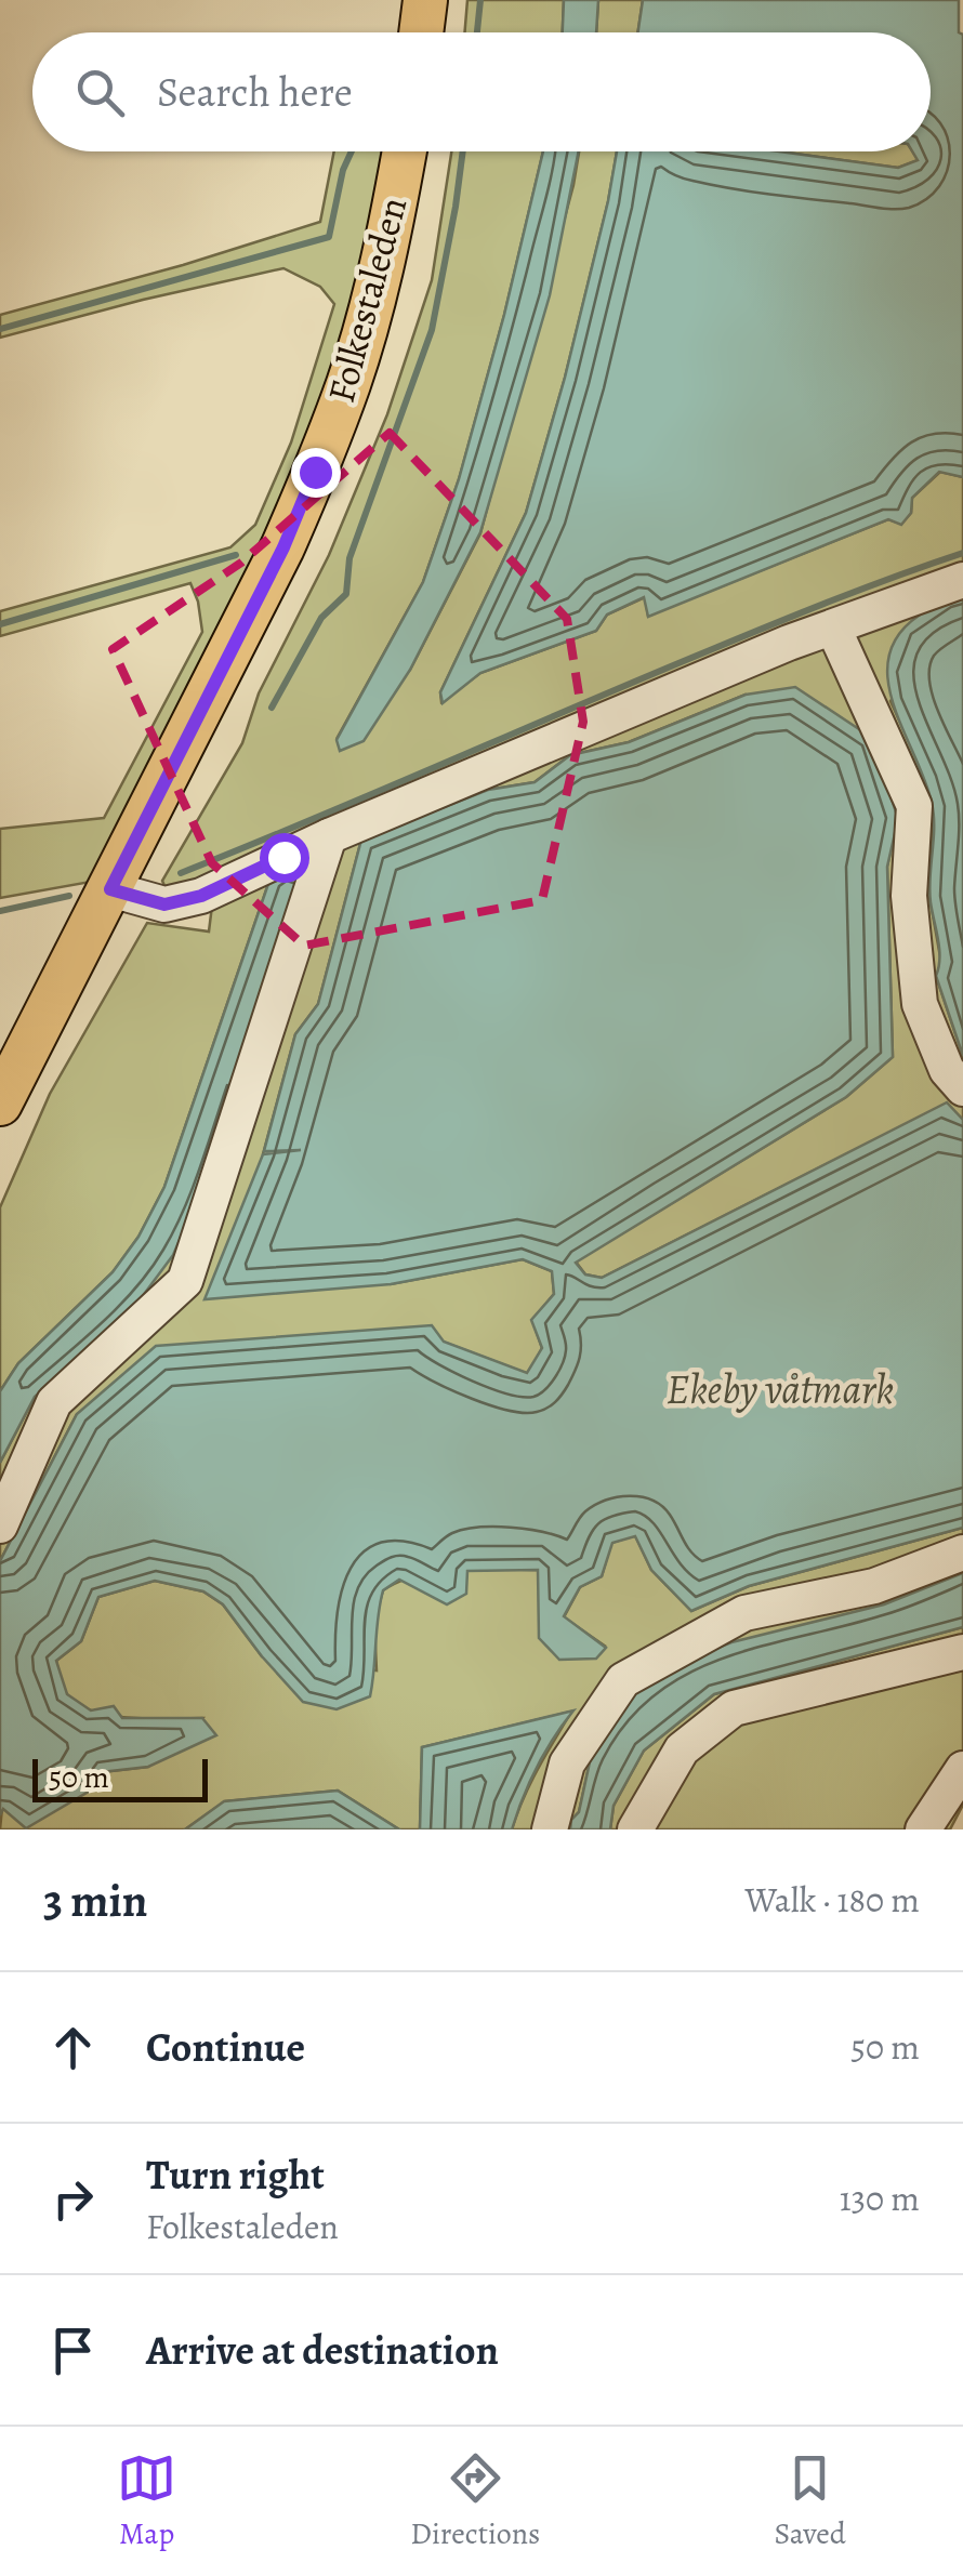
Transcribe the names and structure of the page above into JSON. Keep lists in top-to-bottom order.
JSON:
{
  "streets": {
    "main road": ["Folkestaleden"]
  },
  "water": ["Ekeby våtmark"],
  "scale_bar": "50 m",
  "page": {
    "search": "Search here",
    "scale": "50 m",
    "heading": ["3 min", "Walk · 180 m"],
    "list": [
      ["Continue", "50 m"],
      ["Turn right", "Folkestaleden", "130 m"],
      "Arrive at destination"
    ],
    "nav": ["Map", "Directions", "Saved"]
  }
}
